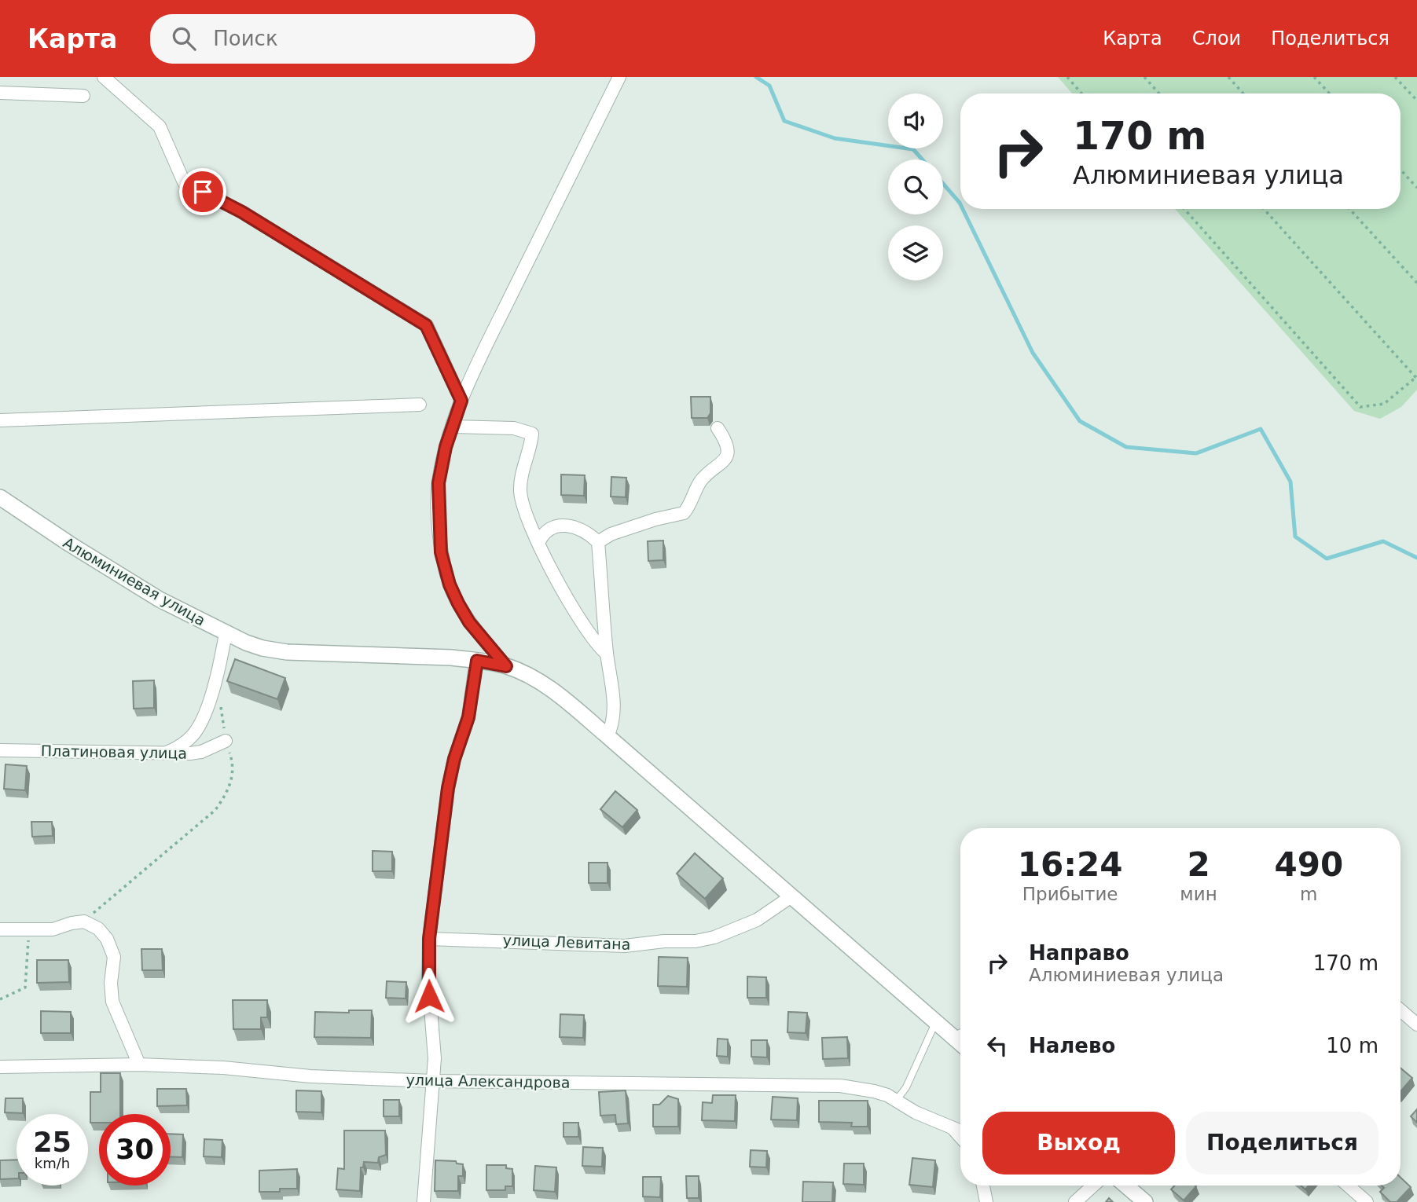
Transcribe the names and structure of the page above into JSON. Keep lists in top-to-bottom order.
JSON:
{
  "streets": {
    "street": [
      "Алюминиевая улица",
      "Платиновая улица",
      "улица Левитана",
      "улица Александрова"
    ]
  },
  "page": {
    "header": "Карта",
    "search": "Поиск",
    "nav": ["Карта", "Слои", "Поделиться"],
    "turn": ["170 m", "Алюминиевая улица"],
    "eta": [
      "16:24",
      "Прибытие",
      "2",
      "мин",
      "490",
      "m"
    ],
    "list": [
      {
        "name": "Направо",
        "note": "Алюминиевая улица",
        "value": "170 m"
      },
      {
        "name": "Налево",
        "value": "10 m"
      }
    ],
    "buttons": ["Выход", "Поделиться"],
    "speed": "25 km/h",
    "limit": "30"
  }
}
